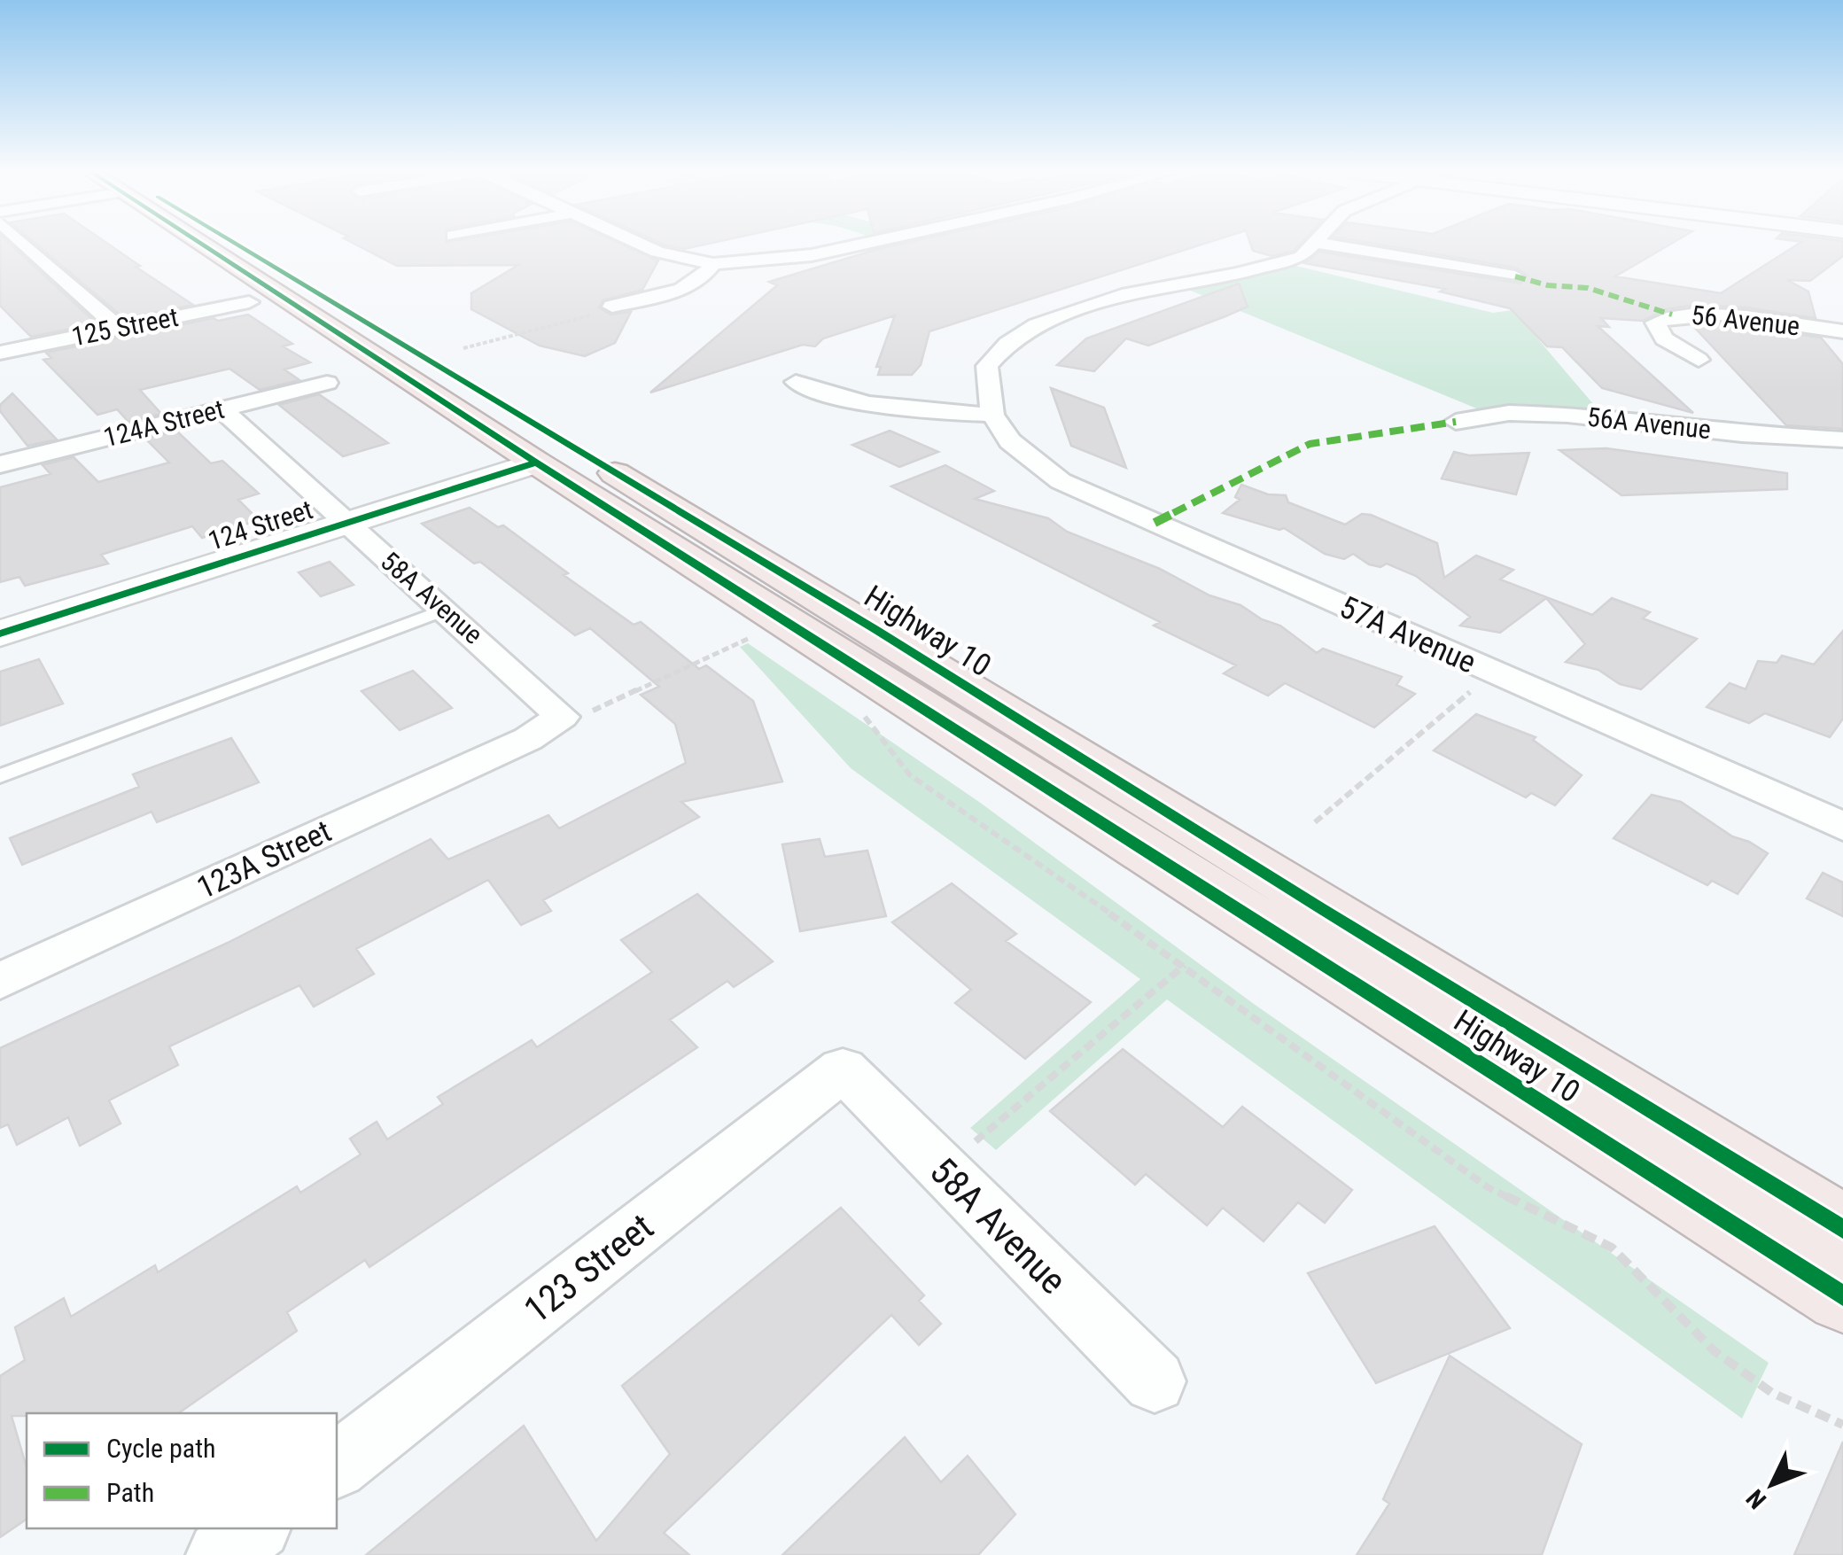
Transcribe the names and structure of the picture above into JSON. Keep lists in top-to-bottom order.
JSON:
{
  "streets": {
    "highway": ["Highway 10"],
    "street": [
      "56 Avenue",
      "125 Street",
      "124A Street",
      "56A Avenue",
      "124 Street",
      "58A Avenue",
      "57A Avenue",
      "123A Street",
      "123 Street"
    ]
  },
  "crossings": [
    ["124A Street", "58A Avenue"],
    ["124 Street", "58A Avenue"],
    ["124 Street", "Highway 10"],
    ["58A Avenue", "123A Street"],
    ["58A Avenue", "123 Street"]
  ],
  "legend": ["Cycle path", "Path"],
  "north": "bottom left"
}
